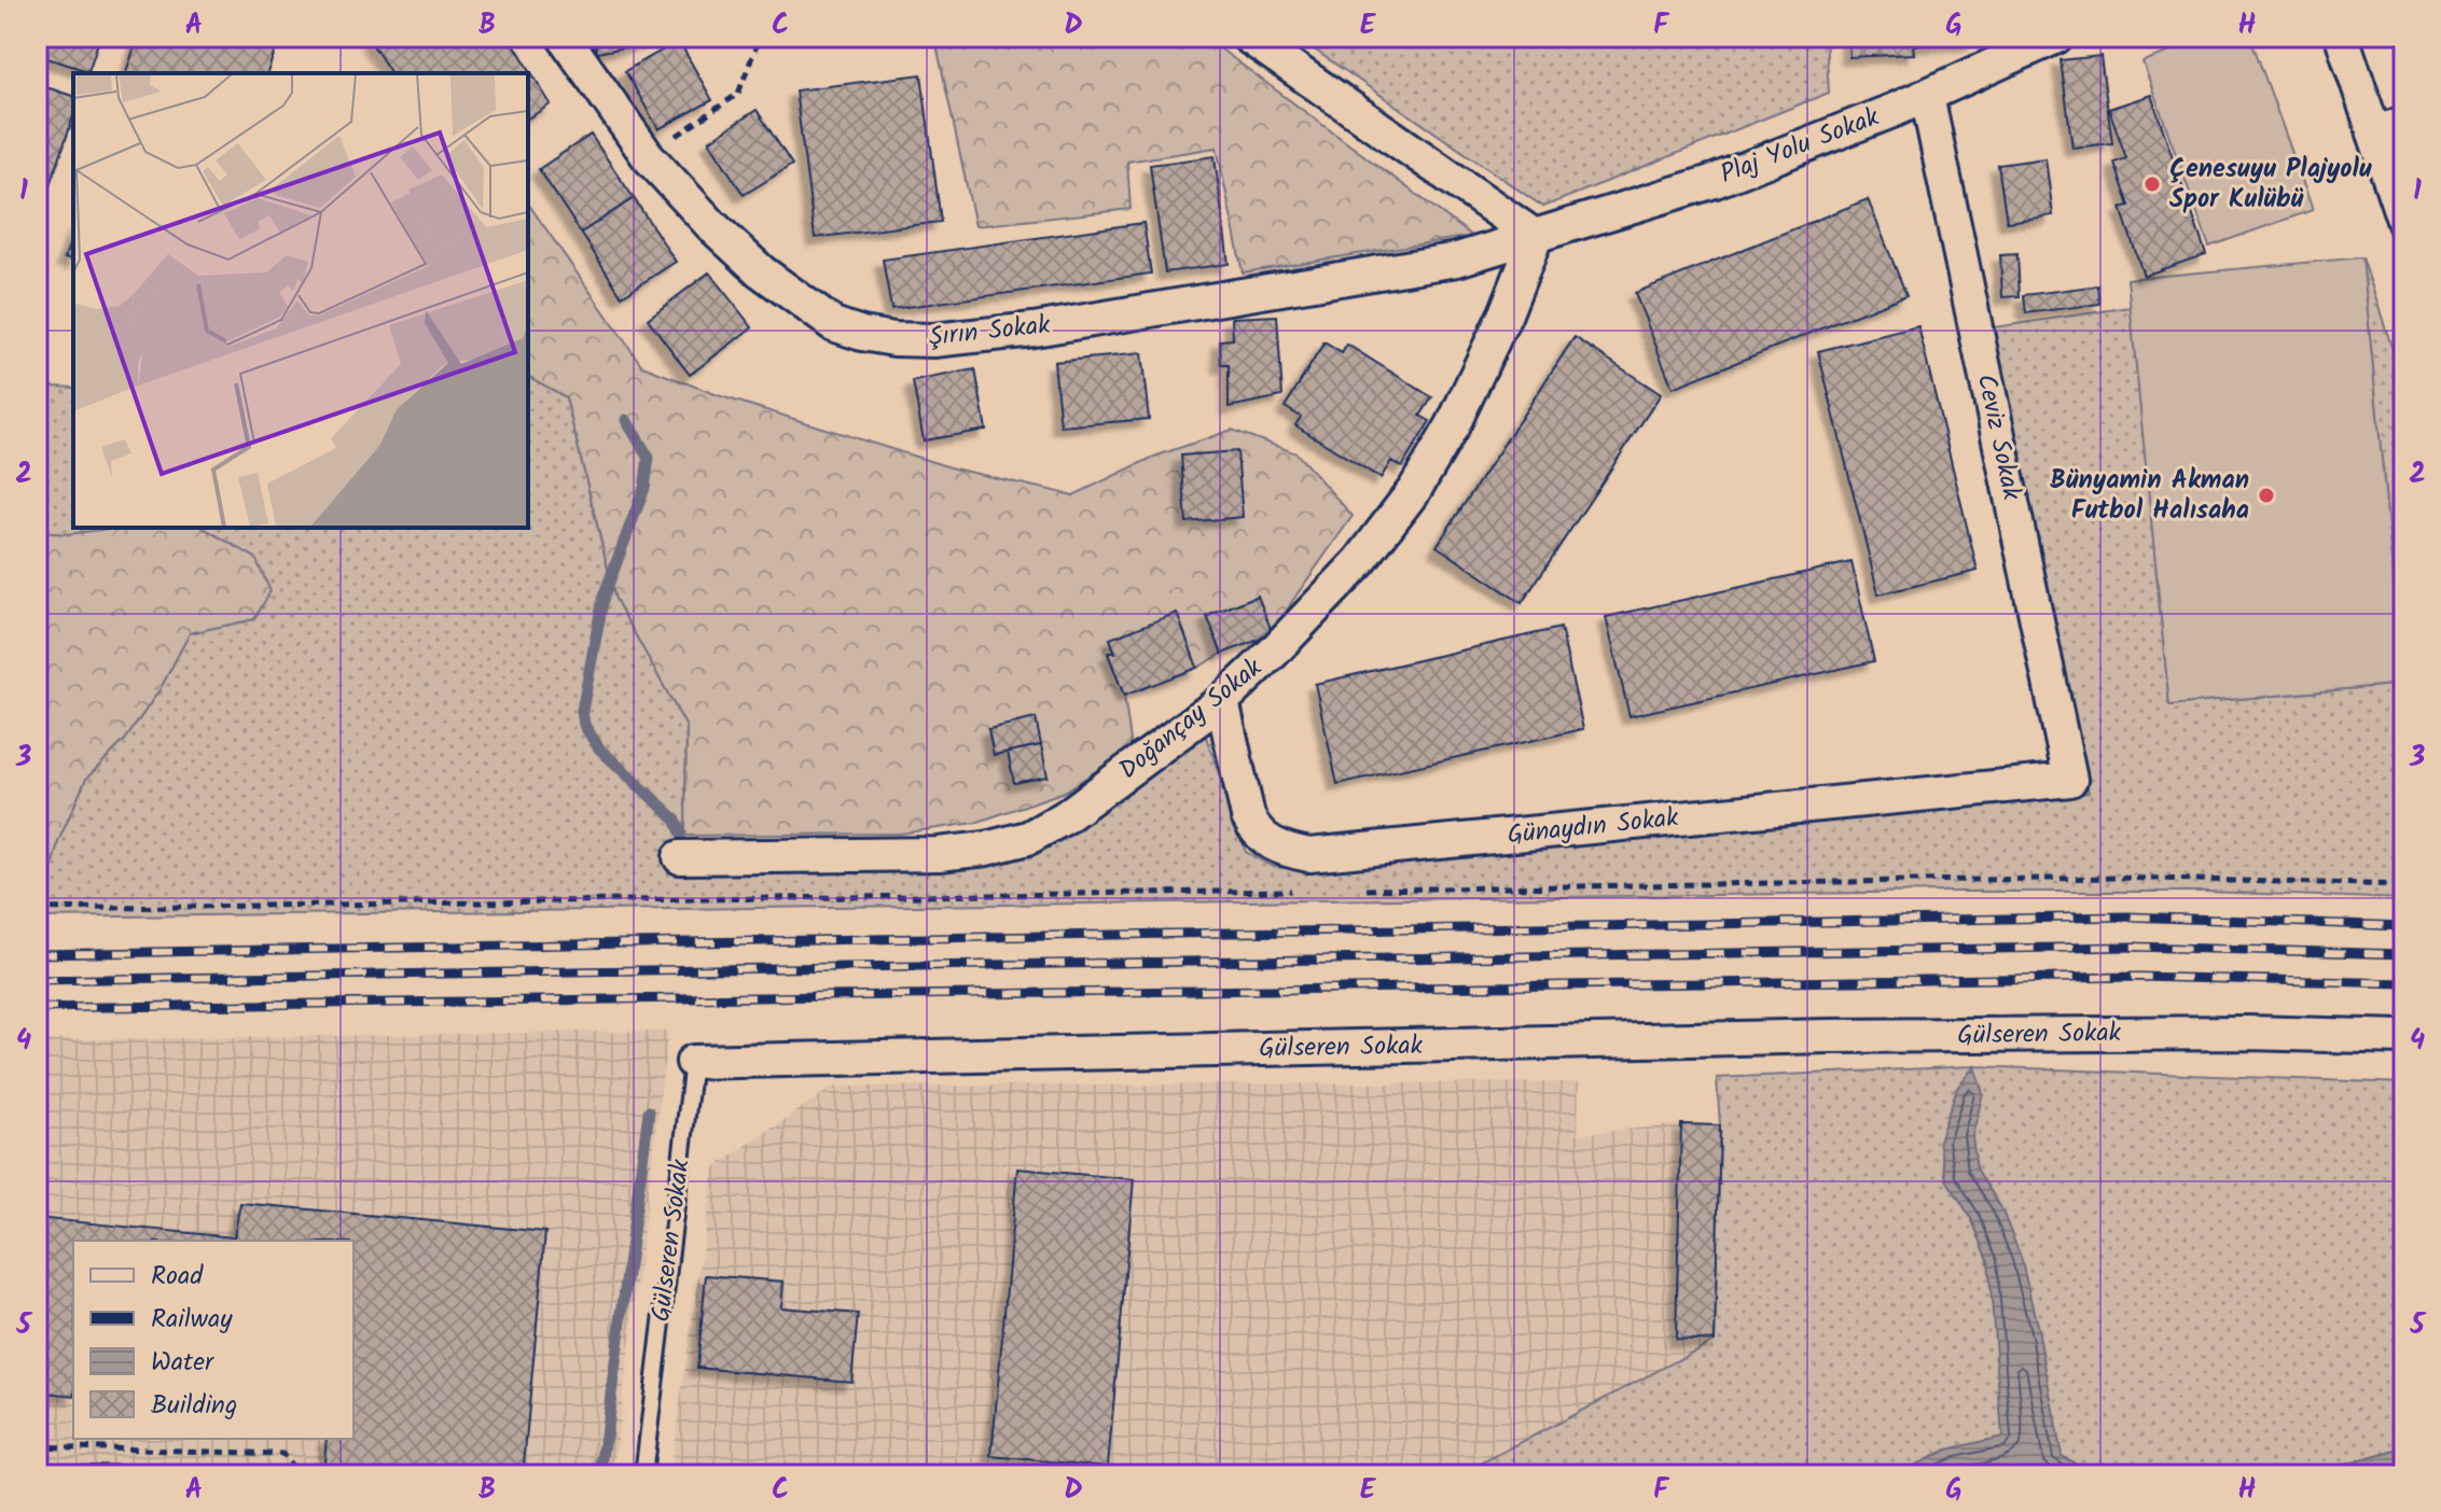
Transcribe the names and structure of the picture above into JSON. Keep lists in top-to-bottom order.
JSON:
{
  "streets": {
    "street": [
      "Plaj Yolu Sokak",
      "Şırın Sokak",
      "Ceviz Sokak",
      "Doğançay Sokak",
      "Günaydın Sokak",
      "Gülseren Sokak"
    ]
  },
  "crossings": [
    ["Plaj Yolu Sokak", "Şırın Sokak"],
    ["Plaj Yolu Sokak", "Ceviz Sokak"],
    ["Plaj Yolu Sokak", "Doğançay Sokak"],
    ["Şırın Sokak", "Doğançay Sokak"],
    ["Ceviz Sokak", "Günaydın Sokak"],
    ["Doğançay Sokak", "Günaydın Sokak"]
  ],
  "places": ["Çenesuyu Plajyolu Spor Kulübü", "Bünyamin Akman Futbol Halısaha"],
  "legend": [
    "Road",
    "Railway",
    "Water",
    "Building"
  ],
  "grid": {
    "columns": [
      "A",
      "B",
      "C",
      "D",
      "E",
      "F",
      "G",
      "H"
    ],
    "rows": [
      "1",
      "2",
      "3",
      "4",
      "5"
    ]
  }
}
